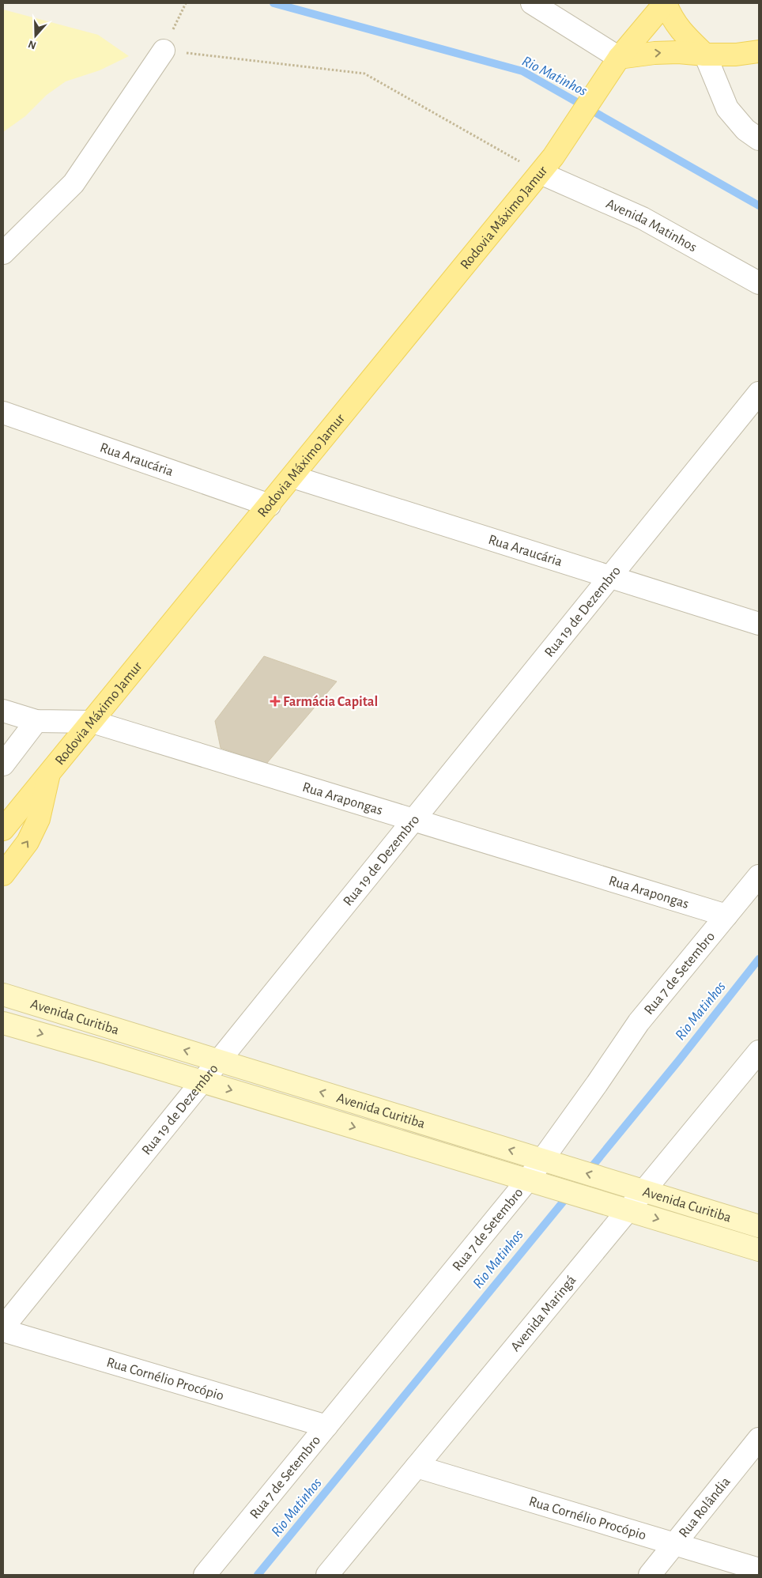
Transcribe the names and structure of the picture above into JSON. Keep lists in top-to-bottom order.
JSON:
{
  "streets": {
    "main road": ["Rodovia Máximo Jamur", "Avenida Curitiba"],
    "street": [
      "Avenida Matinhos",
      "Rua Araucária",
      "Rua 19 de Dezembro",
      "Rua Arapongas",
      "Rua 7 de Setembro",
      "Avenida Maringá",
      "Rua Cornélio Procópio",
      "Rua Rolândia"
    ]
  },
  "crossings": [
    ["Rodovia Máximo Jamur", "Avenida Matinhos"],
    ["Rodovia Máximo Jamur", "Rua Araucária"],
    ["Rodovia Máximo Jamur", "Rua Arapongas"],
    ["Rua Araucária", "Rua 19 de Dezembro"],
    ["Rua 19 de Dezembro", "Rua Arapongas"],
    ["Rua 19 de Dezembro", "Avenida Curitiba"],
    ["Rua Arapongas", "Rua 7 de Setembro"],
    ["Rua 7 de Setembro", "Avenida Curitiba"],
    ["Rua 7 de Setembro", "Rua Cornélio Procópio"],
    ["Avenida Curitiba", "Avenida Maringá"],
    ["Avenida Maringá", "Rua Cornélio Procópio"],
    ["Rua Cornélio Procópio", "Rua Rolândia"]
  ],
  "water": ["Rio Matinhos"],
  "places": {
    "health": ["Farmácia Capital"]
  },
  "north": "bottom"
}
